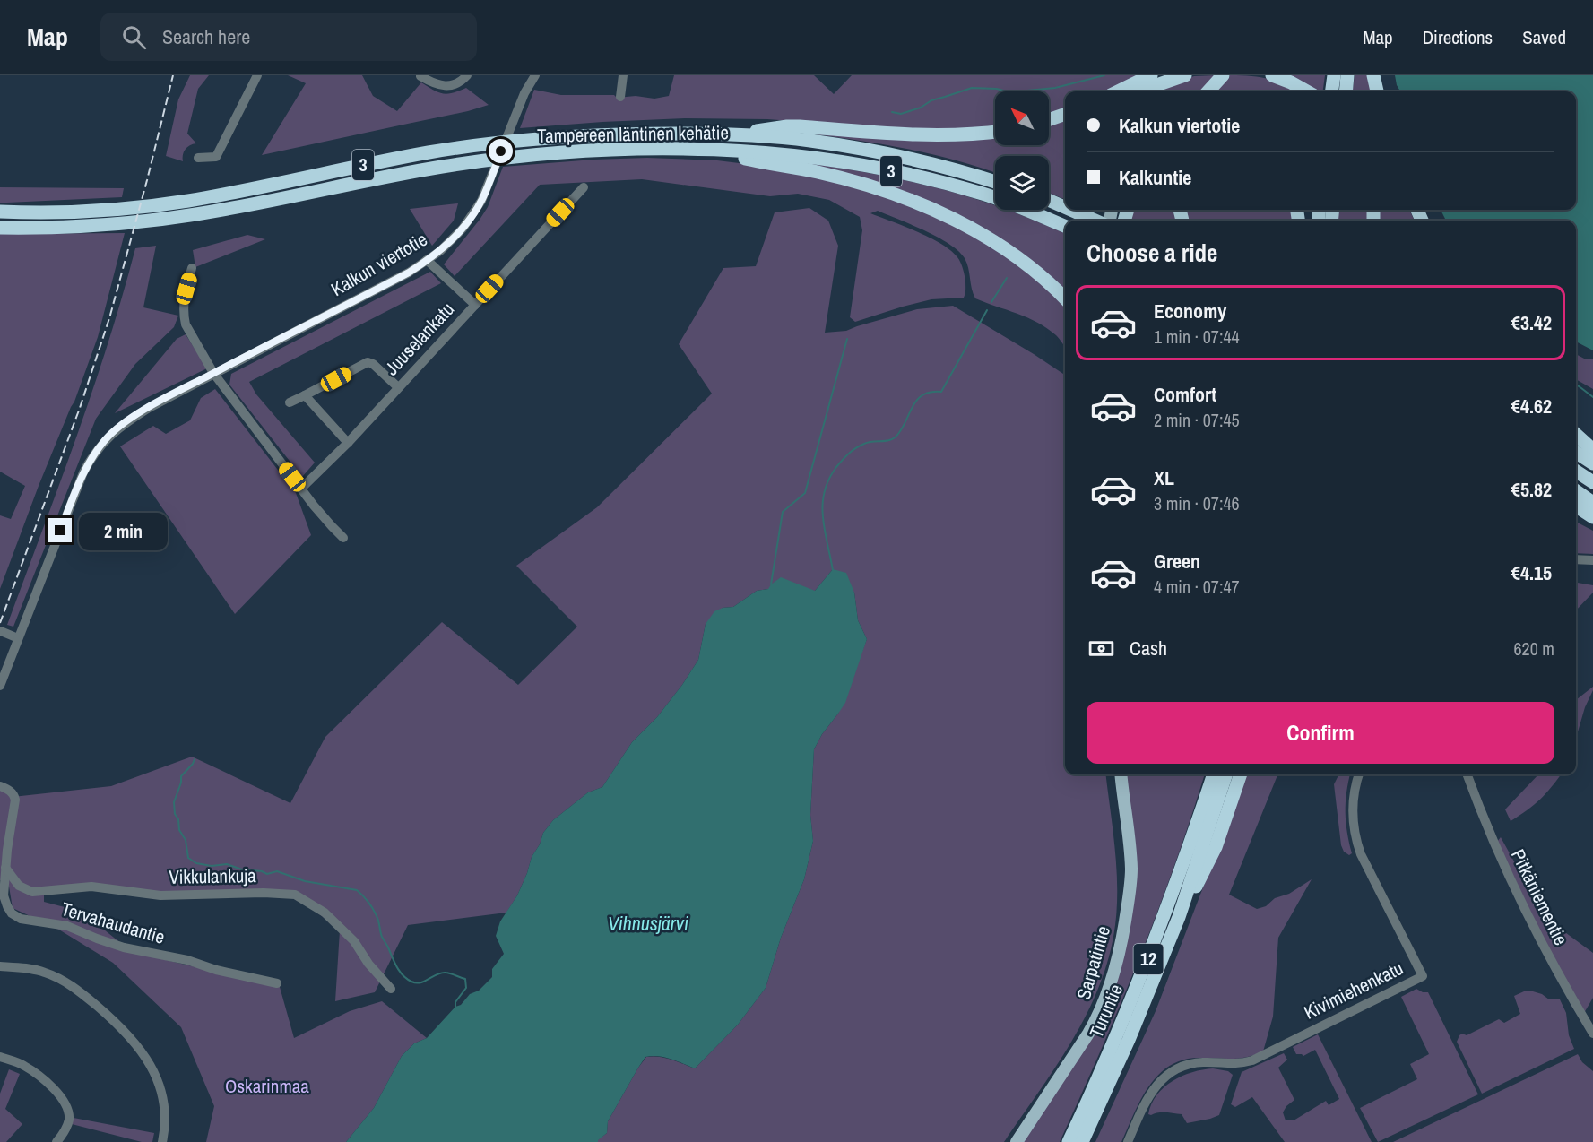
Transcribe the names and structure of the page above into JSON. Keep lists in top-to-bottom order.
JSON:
{
  "streets": {
    "highway": [
      "Tampereen läntinen kehätie",
      "3",
      "12",
      "Turuntie"
    ],
    "main road": ["Sarpatintie"],
    "street": [
      "Kalkun viertotie",
      "Juuselankatu",
      "Vikkulankuja",
      "Pitkäniementie",
      "Tervahaudantie",
      "Kivimiehenkatu"
    ]
  },
  "crossings": [
    ["Vikkulankuja", "Tervahaudantie"]
  ],
  "water": ["Vihnusjärvi"],
  "parks": ["Oskarinmaa"],
  "north": "top left",
  "page": {
    "header": "Map",
    "search": "Search here",
    "nav": ["Map", "Directions", "Saved"],
    "banner": ["Kalkun viertotie", "Kalkuntie"],
    "heading": "Choose a ride",
    "list": [
      {
        "name": "Economy",
        "note": "1 min · 07:44",
        "value": "€3.42"
      },
      {
        "name": "Comfort",
        "note": "2 min · 07:45",
        "value": "€4.62"
      },
      {
        "name": "XL",
        "note": "3 min · 07:46",
        "value": "€5.82"
      },
      {
        "name": "Green",
        "note": "4 min · 07:47",
        "value": "€4.15"
      }
    ],
    "bubble": "2 min",
    "pay": ["Cash", "620 m"],
    "buttons": "Confirm"
  }
}
